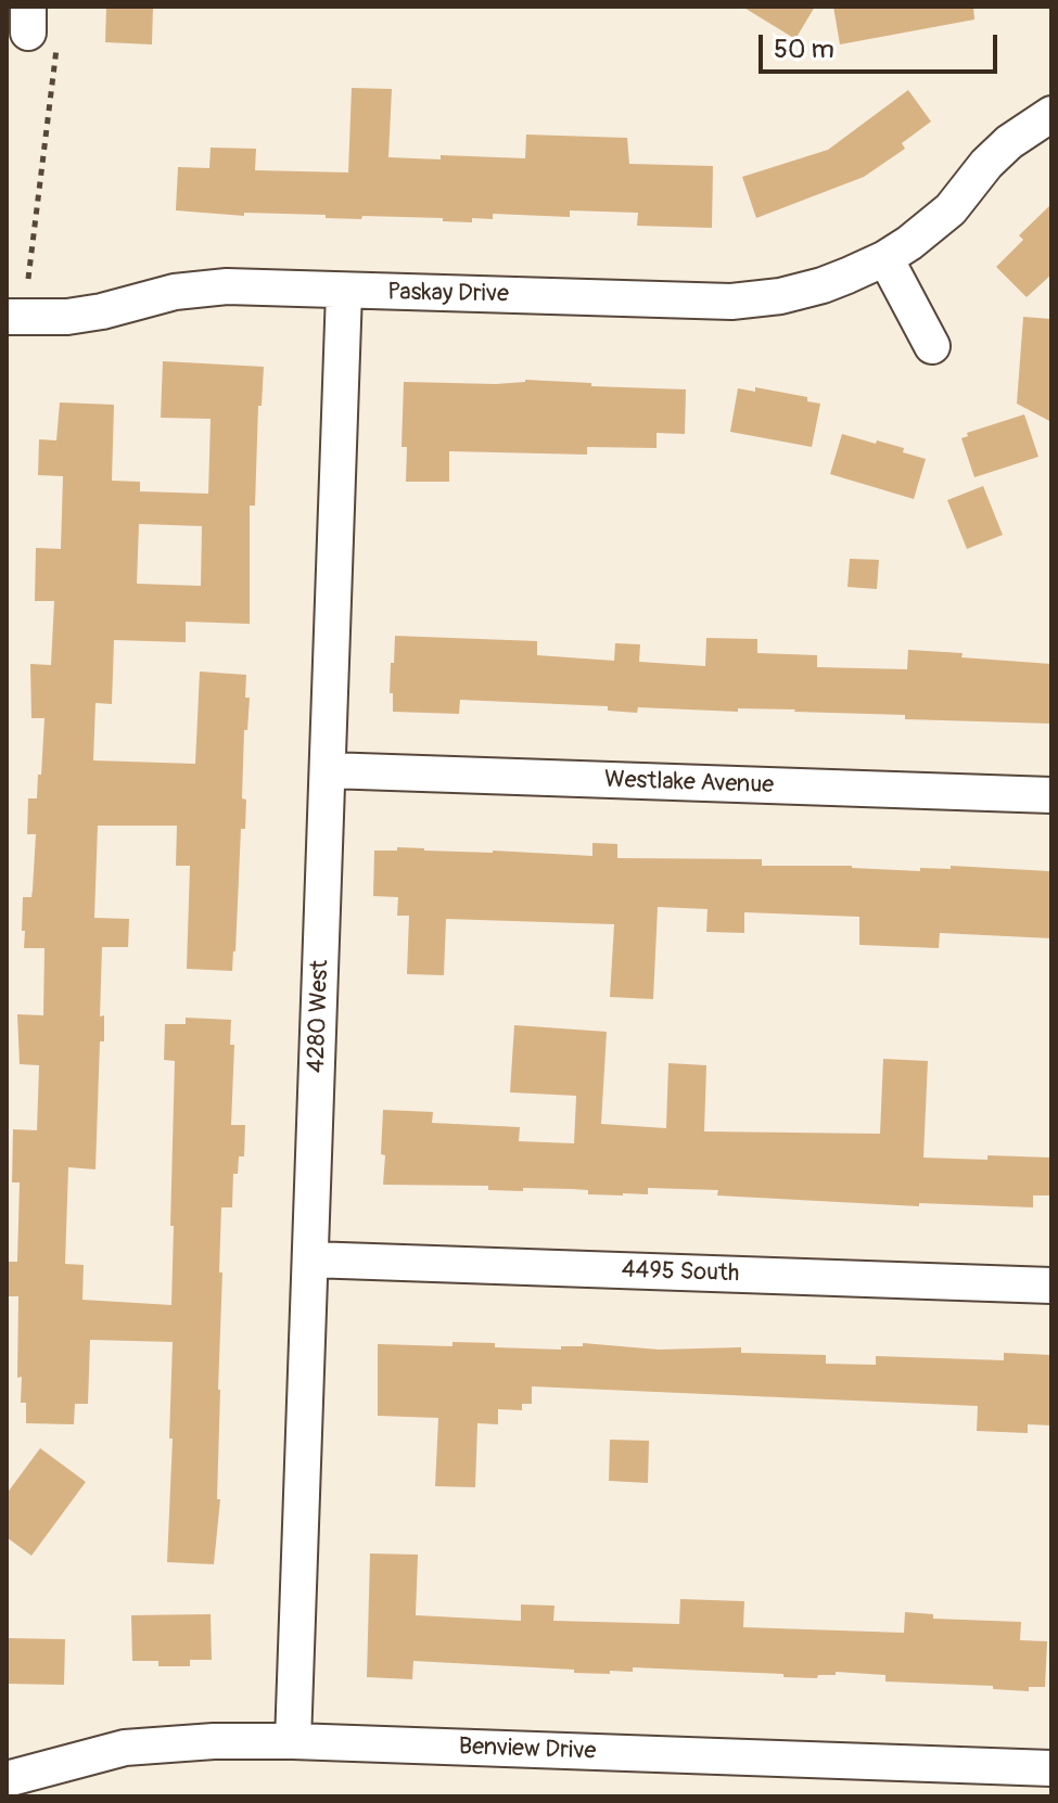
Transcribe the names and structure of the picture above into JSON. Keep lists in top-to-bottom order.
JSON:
{
  "streets": {
    "street": [
      "Paskay Drive",
      "Westlake Avenue",
      "4280 West",
      "4495 South",
      "Benview Drive"
    ]
  },
  "crossings": [
    ["Paskay Drive", "4280 West"],
    ["Westlake Avenue", "4280 West"],
    ["4280 West", "4495 South"],
    ["4280 West", "Benview Drive"]
  ],
  "scale_bar": "50 m"
}
